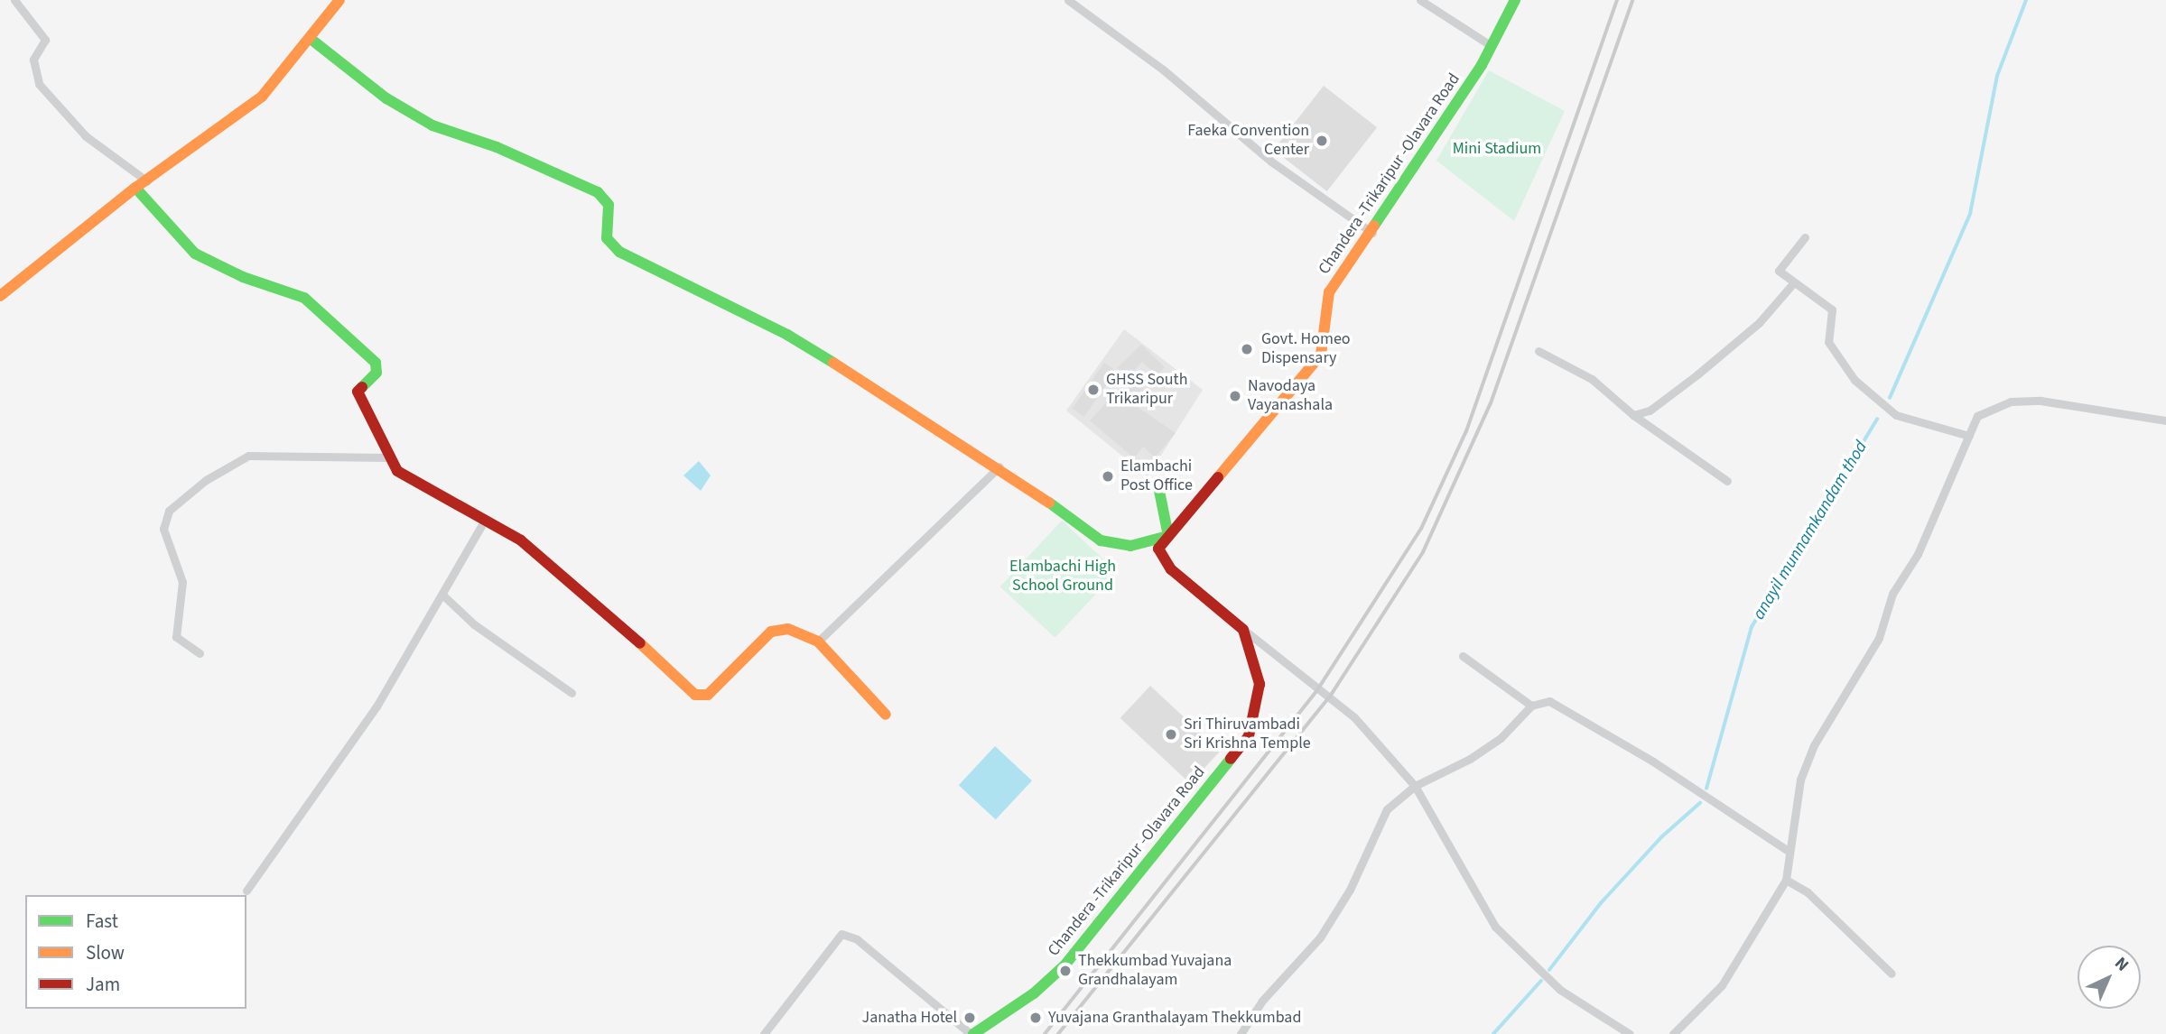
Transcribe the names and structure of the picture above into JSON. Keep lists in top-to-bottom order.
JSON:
{
  "streets": {
    "street": ["Chandera -Trikaripur -Olavara Road"]
  },
  "water": ["anayil munnamkandam thod"],
  "parks": ["Mini Stadium", "Elambachi High School Ground"],
  "places": [
    "Faeka Convention Center",
    "Govt. Homeo Dispensary",
    "GHSS South Trikaripur",
    "Navodaya Vayanashala",
    "Elambachi Post Office",
    "Sri Thiruvambadi Sri Krishna Temple",
    "Thekkumbad Yuvajana Grandhalayam",
    "Janatha Hotel",
    "Yuvajana Granthalayam Thekkumbad"
  ],
  "legend": ["Fast", "Slow", "Jam"],
  "north": "top right"
}
